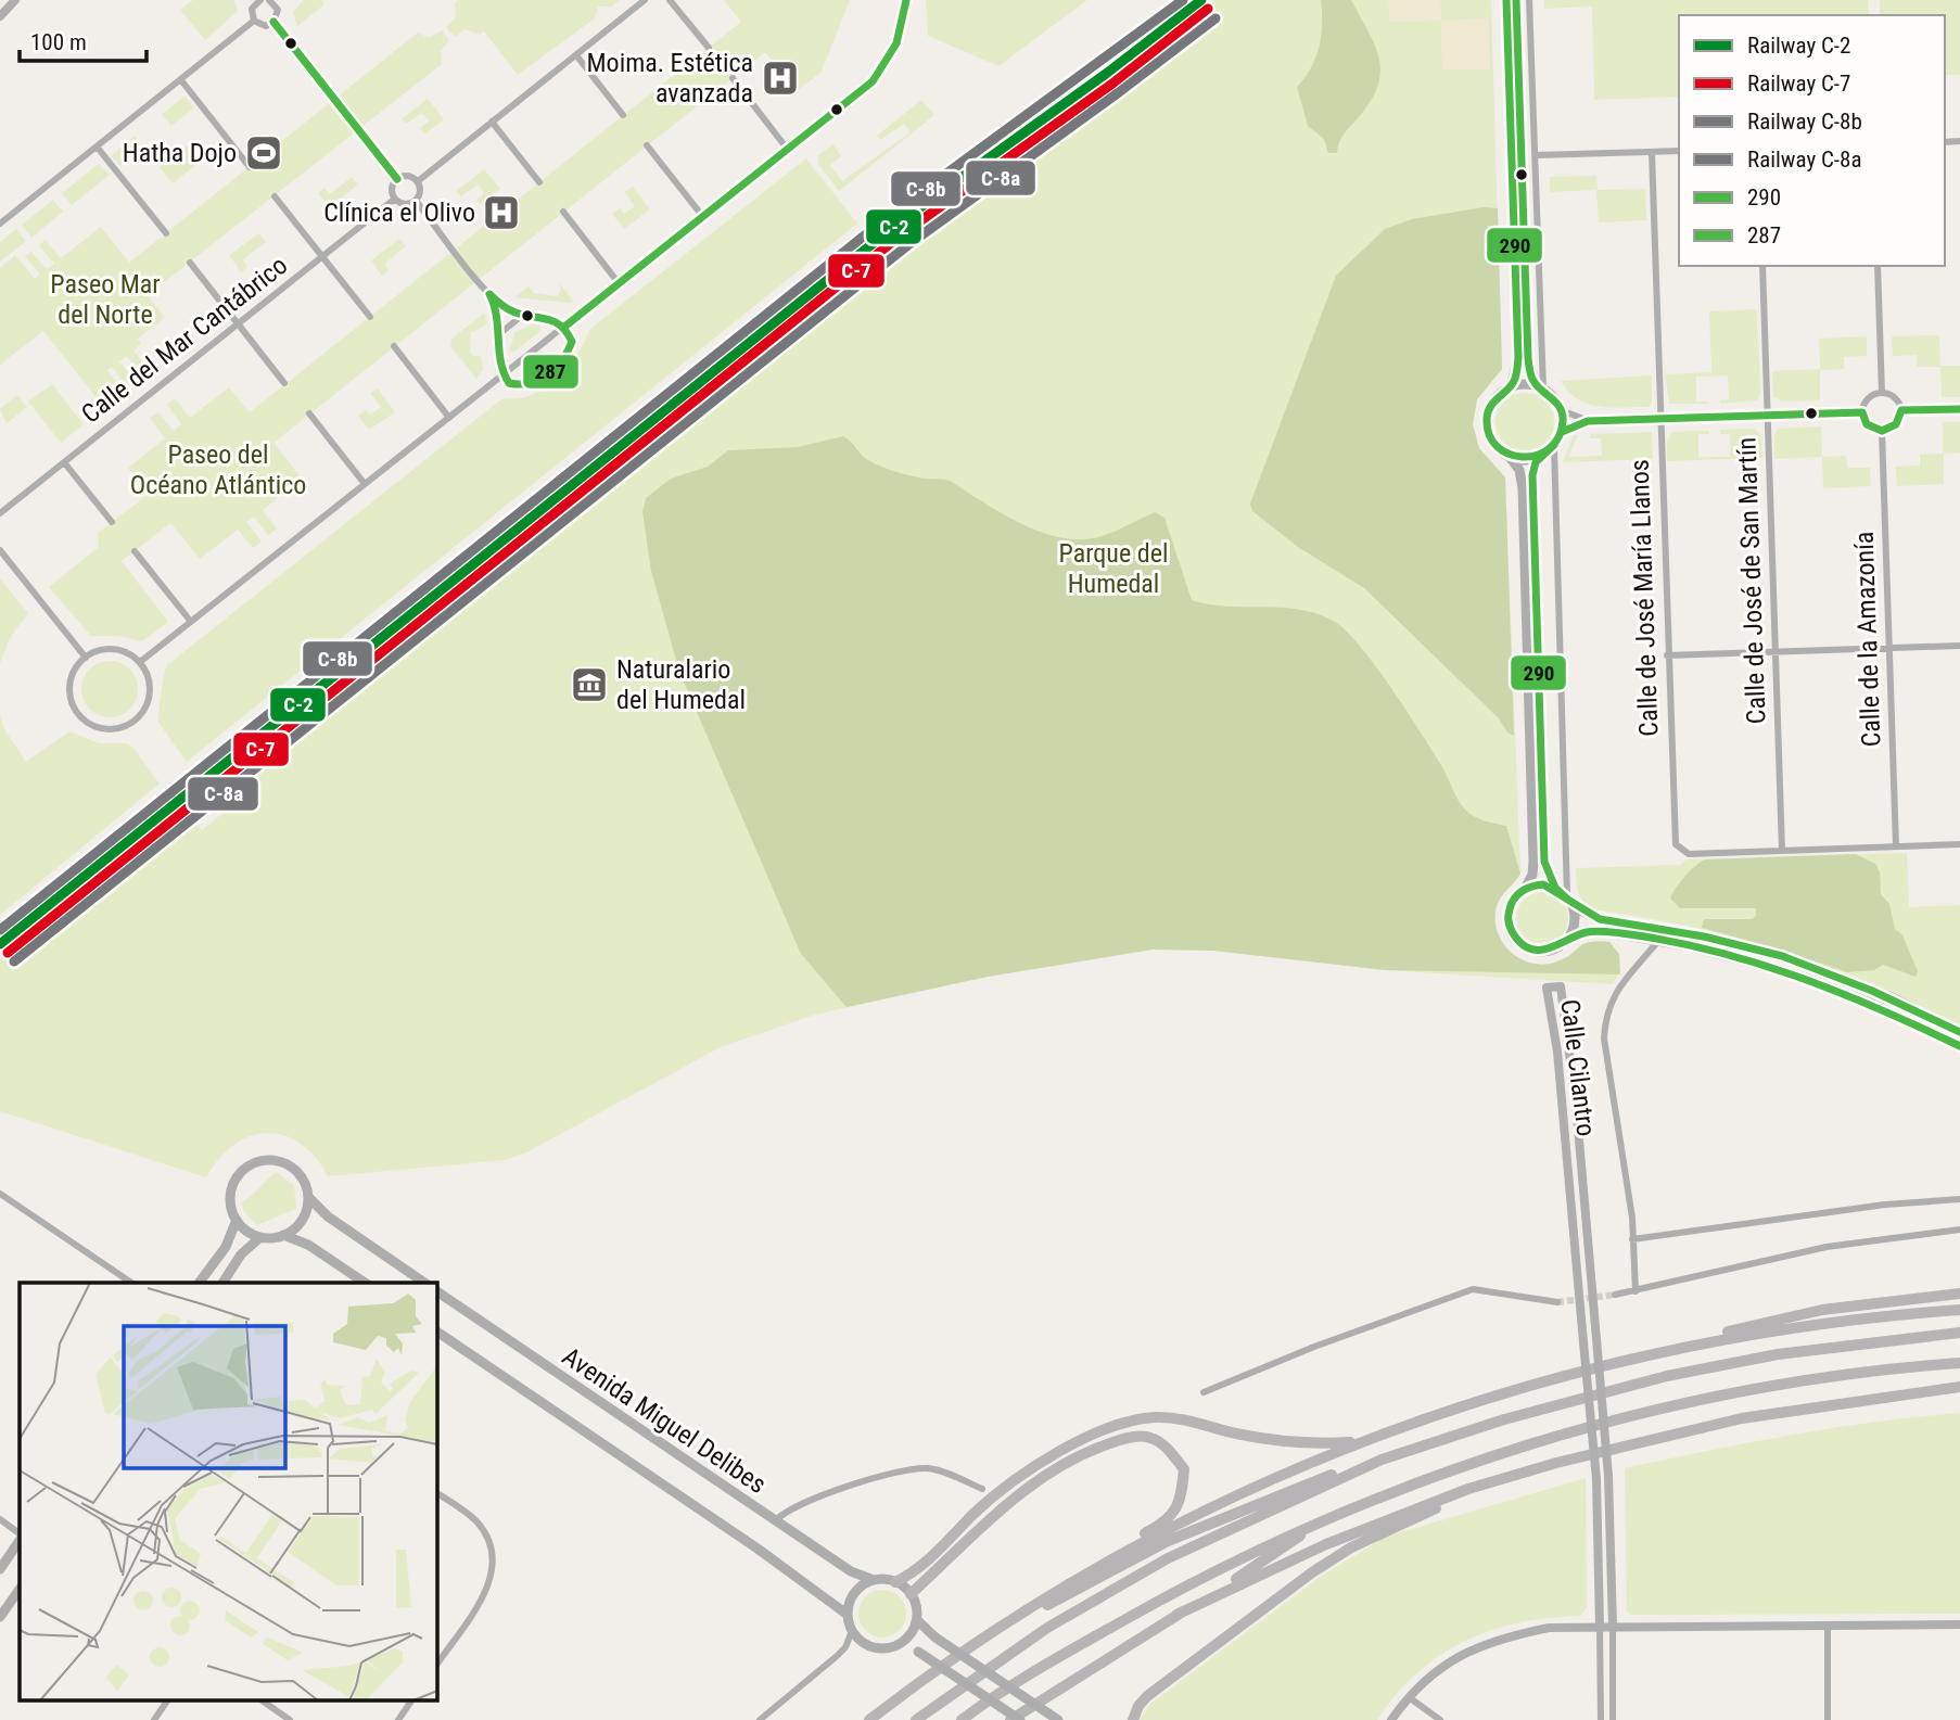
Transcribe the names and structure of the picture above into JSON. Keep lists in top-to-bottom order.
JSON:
{
  "streets": {
    "main road": ["Avenida Miguel Delibes"],
    "street": [
      "Calle del Mar Cantábrico",
      "Calle de José de San Martín",
      "Calle de José María Llanos",
      "Calle de la Amazonía",
      "Calle Cilantro"
    ]
  },
  "crossings": [
    ["Calle de José de San Martín", "Calle de José María Llanos"]
  ],
  "parks": ["Paseo Mar del Norte", "Paseo del Océano Atlántico", "Parque del Humedal"],
  "places": {
    "hospital": ["Moima. Estética avanzada", "Clínica el Olivo"],
    "sports": ["Hatha Dojo"],
    "museum": ["Naturalario del Humedal"]
  },
  "lines": [
    "rail line C-2",
    "rail line C-8b",
    "transit line 290",
    "transit line 287",
    "rail line C-7",
    "rail line C-8a"
  ],
  "legend": [
    "Railway C-2",
    "Railway C-7",
    "Railway C-8b",
    "Railway C-8a",
    "290",
    "287"
  ],
  "scale_bar": "100 m"
}
